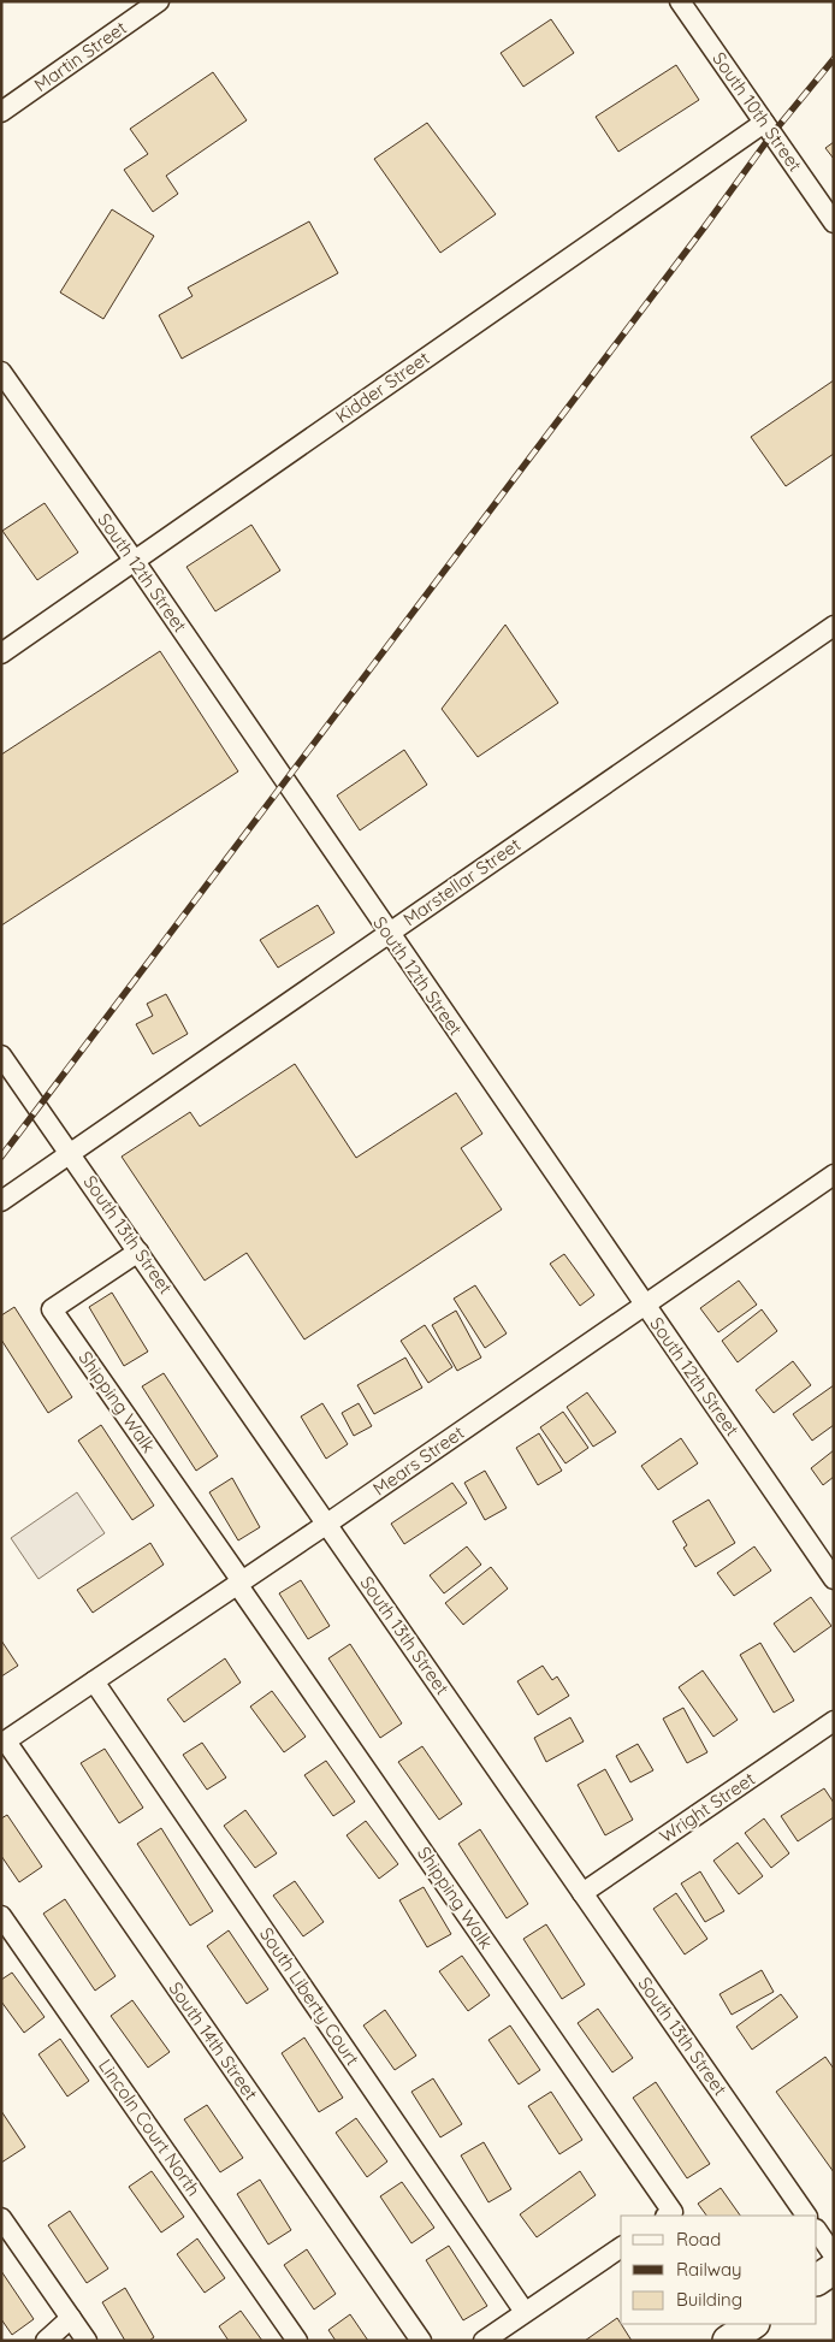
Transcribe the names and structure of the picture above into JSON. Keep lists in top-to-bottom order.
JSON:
{
  "streets": {
    "street": [
      "Martin Street",
      "South 10th Street",
      "Kidder Street",
      "South 12th Street",
      "Marstellar Street",
      "South 13th Street",
      "Shipping Walk",
      "Mears Street",
      "Wright Street",
      "South Liberty Court",
      "South 14th Street",
      "Lincoln Court North"
    ]
  },
  "crossings": [
    ["South 10th Street", "Kidder Street"],
    ["Kidder Street", "South 12th Street"],
    ["South 12th Street", "Marstellar Street"],
    ["South 12th Street", "Mears Street"],
    ["Marstellar Street", "South 13th Street"],
    ["South 13th Street", "Shipping Walk"],
    ["South 13th Street", "Mears Street"],
    ["South 13th Street", "Wright Street"],
    ["Shipping Walk", "Mears Street"],
    ["Mears Street", "South Liberty Court"],
    ["Mears Street", "South 14th Street"]
  ],
  "legend": ["Road", "Railway", "Building"]
}
